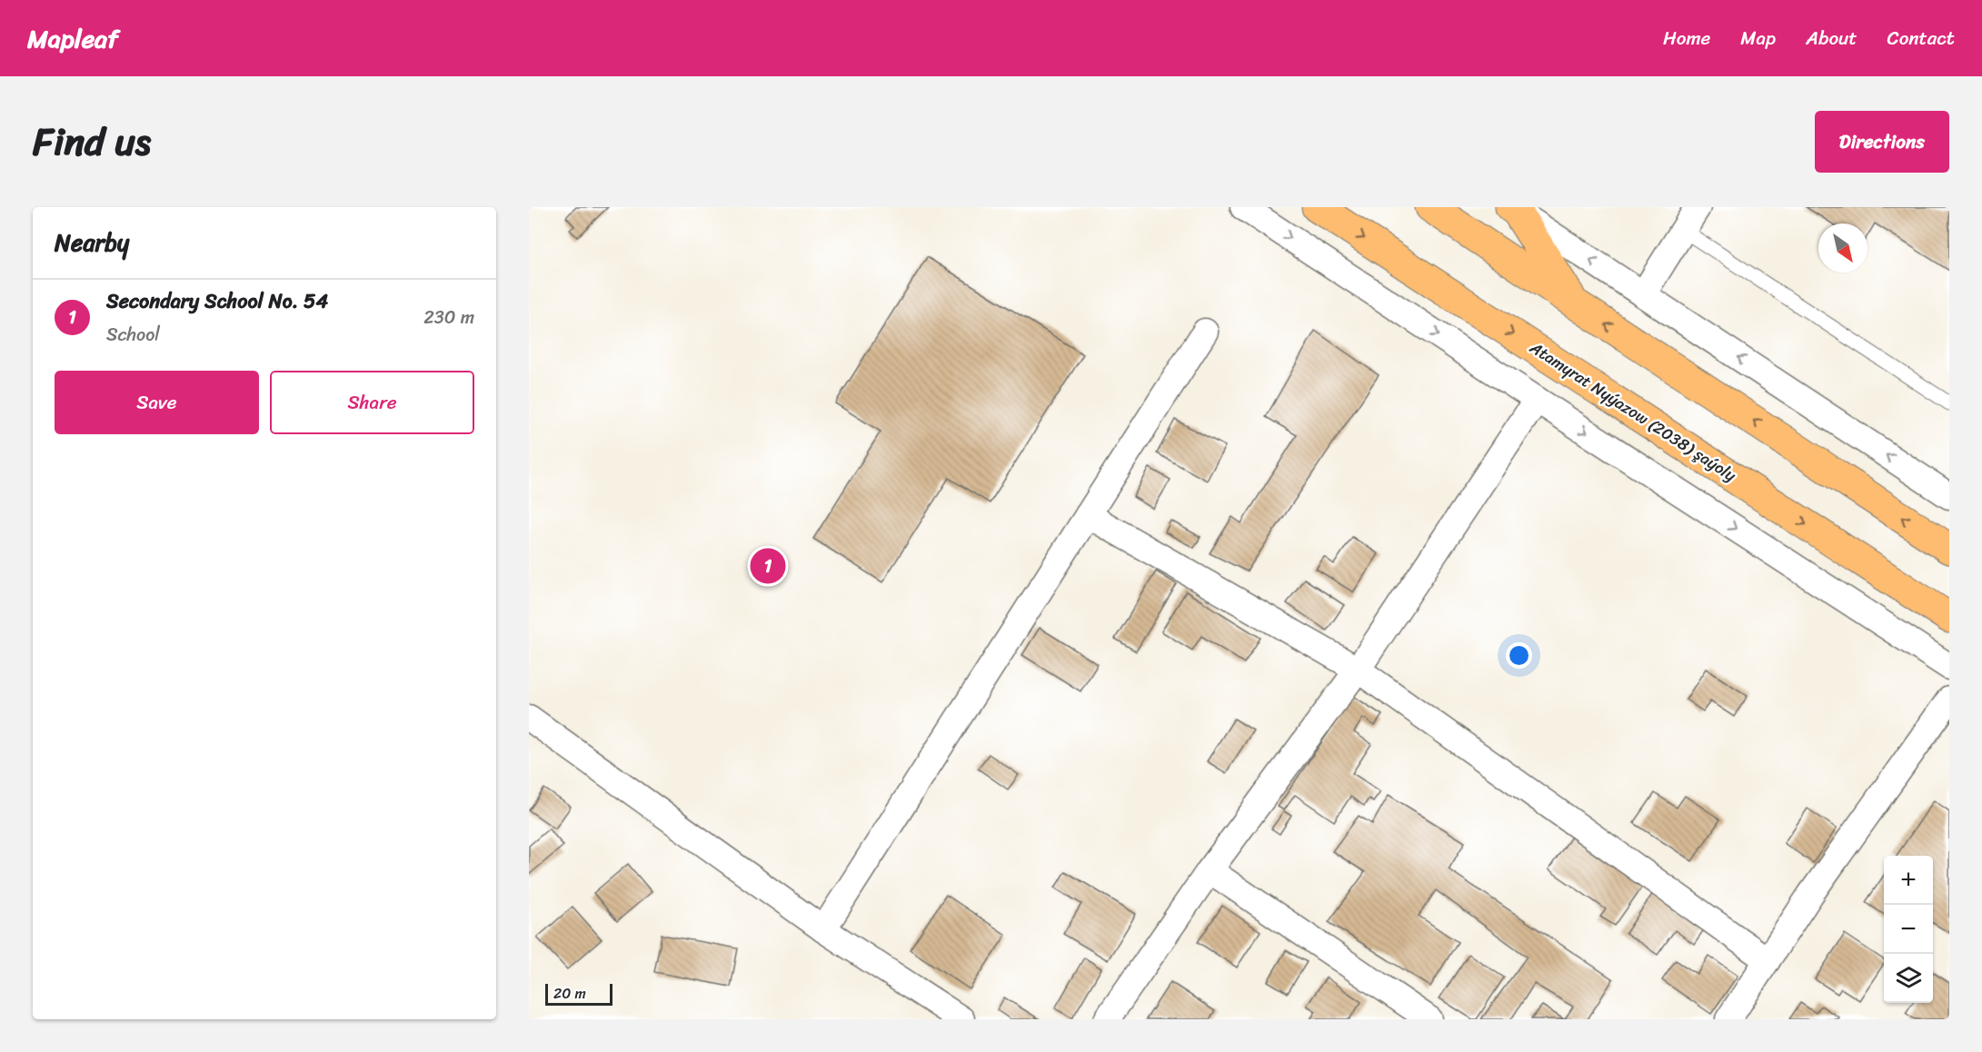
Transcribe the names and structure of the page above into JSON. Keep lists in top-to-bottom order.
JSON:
{
  "streets": {
    "main road": ["Atamyrat Nyýazow (2038) şaýoly"]
  },
  "scale_bar": "20 m",
  "north": "bottom right",
  "page": {
    "header": "Mapleaf",
    "nav": [
      "Home",
      "Map",
      "About",
      "Contact"
    ],
    "title": "Find us",
    "buttons": [
      "Directions",
      ["Save", "Share"]
    ],
    "heading": "Nearby",
    "list": [
      {
        "mark": "1",
        "name": "Secondary School No. 54",
        "note": "School",
        "value": "230 m"
      }
    ],
    "pins": "1",
    "map_buttons": ["+", "−"],
    "scale": "20 m"
  }
}
